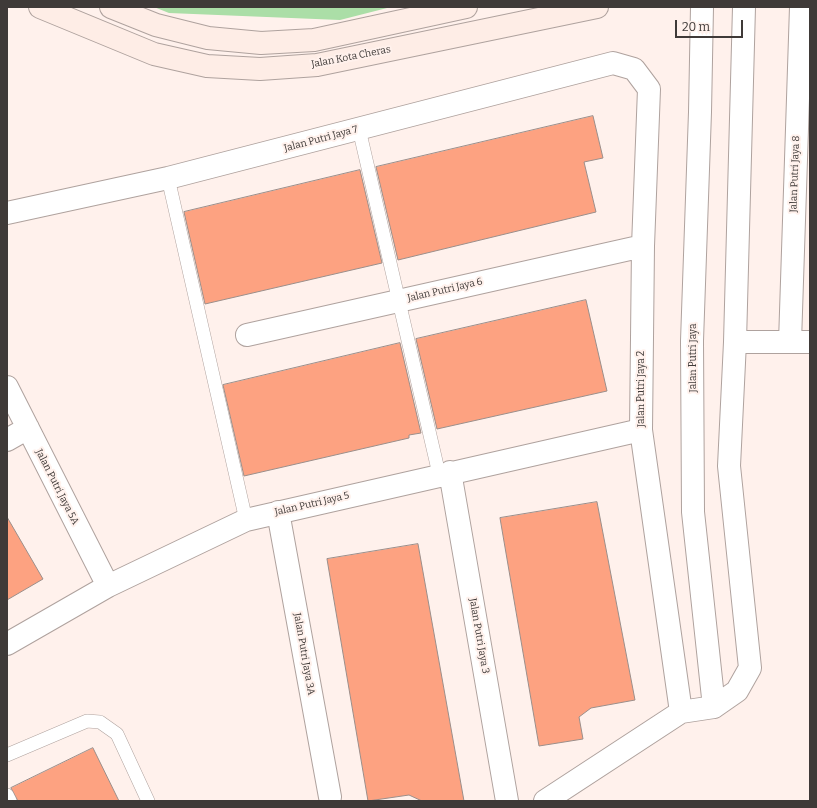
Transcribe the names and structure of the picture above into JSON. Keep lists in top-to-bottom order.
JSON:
{
  "streets": {
    "street": [
      "Jalan Kota Cheras",
      "Jalan Putri Jaya 7",
      "Jalan Putri Jaya 8",
      "Jalan Putri Jaya 6",
      "Jalan Putri Jaya",
      "Jalan Putri Jaya 2",
      "Jalan Putri Jaya 5A",
      "Jalan Putri Jaya 5",
      "Jalan Putri Jaya 3",
      "Jalan Putri Jaya 3A"
    ]
  },
  "crossings": [
    ["Jalan Putri Jaya 7", "Jalan Putri Jaya 2"],
    ["Jalan Putri Jaya 6", "Jalan Putri Jaya 2"],
    ["Jalan Putri Jaya 2", "Jalan Putri Jaya 5"],
    ["Jalan Putri Jaya 5A", "Jalan Putri Jaya 5"],
    ["Jalan Putri Jaya 5", "Jalan Putri Jaya 3"],
    ["Jalan Putri Jaya 5", "Jalan Putri Jaya 3A"]
  ],
  "scale_bar": "20 m"
}
